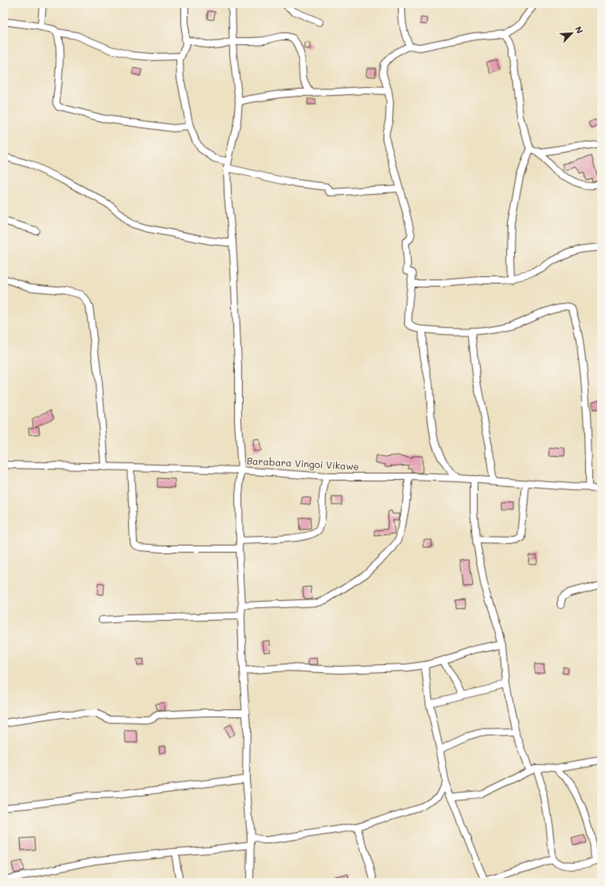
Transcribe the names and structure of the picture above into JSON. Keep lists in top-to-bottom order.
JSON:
{
  "streets": {
    "street": ["Barabara Vingoi Vikawe"]
  },
  "north": "top right"
}
